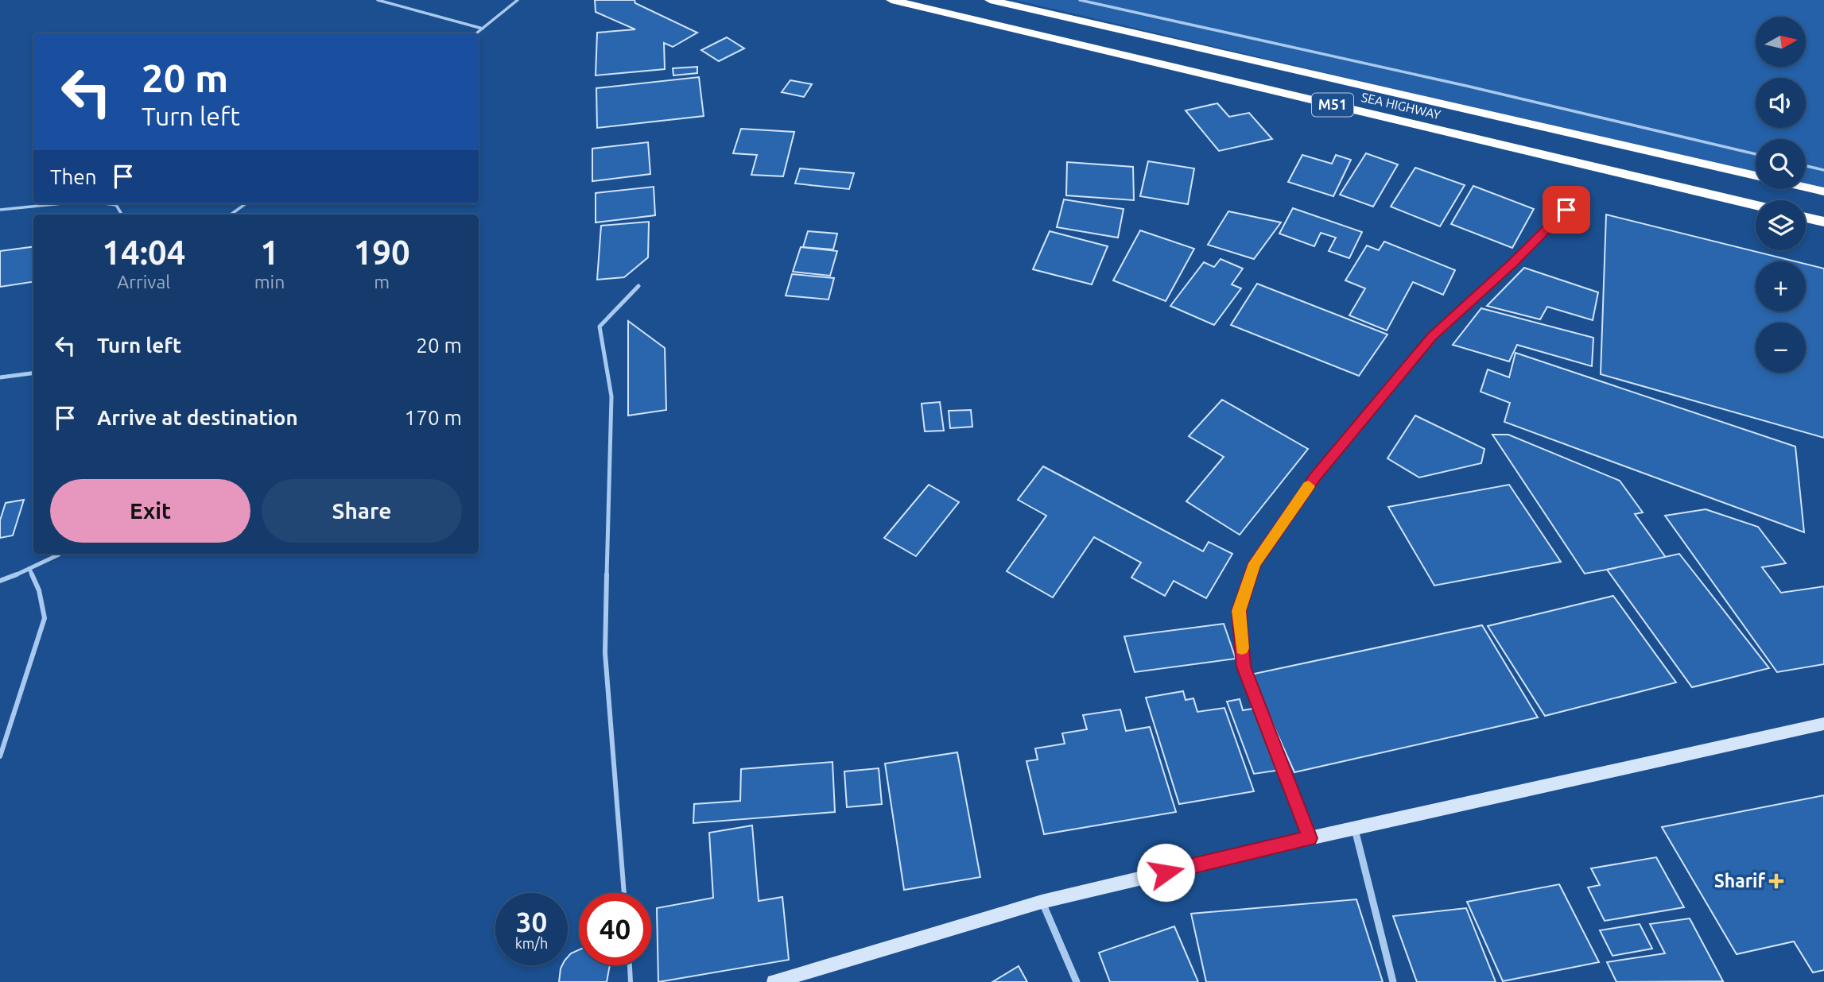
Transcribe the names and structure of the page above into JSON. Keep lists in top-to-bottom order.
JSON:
{
  "streets": {
    "highway": ["M51", "SEA HIGHWAY"]
  },
  "places": {
    "health": ["Sharif"]
  },
  "north": "right",
  "page": {
    "map_buttons": ["+", "−"],
    "turn": ["20 m", "Turn left"],
    "then": "Then",
    "eta": [
      "14:04",
      "Arrival",
      "1",
      "min",
      "190",
      "m"
    ],
    "list": [
      {
        "name": "Turn left",
        "value": "20 m"
      },
      {
        "name": "Arrive at destination",
        "value": "170 m"
      }
    ],
    "buttons": ["Exit", "Share"],
    "speed": "30 km/h",
    "limit": "40"
  }
}
